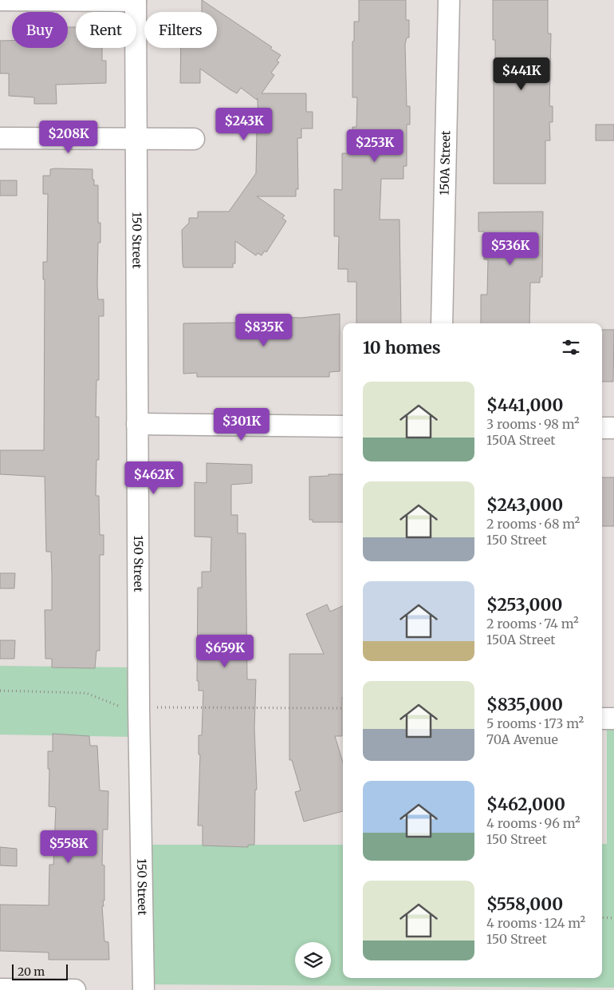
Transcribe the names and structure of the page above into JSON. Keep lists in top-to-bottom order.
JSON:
{
  "streets": {
    "street": ["150A Street", "150 Street"]
  },
  "scale_bar": "20 m",
  "page": {
    "chip": ["Buy", "Rent", "Filters"],
    "price": [
      "$441K",
      "$243K",
      "$208K",
      "$253K",
      "$536K",
      "$835K",
      "$301K",
      "$462K",
      "$659K",
      "$558K"
    ],
    "heading": "10 homes",
    "list": [
      {
        "name": "$441,000",
        "note": "3 rooms · 98 m² · 150A Street"
      },
      {
        "name": "$243,000",
        "note": "2 rooms · 68 m² · 150 Street"
      },
      {
        "name": "$253,000",
        "note": "2 rooms · 74 m² · 150A Street"
      },
      {
        "name": "$835,000",
        "note": "5 rooms · 173 m² · 70A Avenue"
      },
      {
        "name": "$462,000",
        "note": "4 rooms · 96 m² · 150 Street"
      },
      {
        "name": "$558,000",
        "note": "4 rooms · 124 m² · 150 Street"
      }
    ],
    "scale": "20 m"
  }
}
